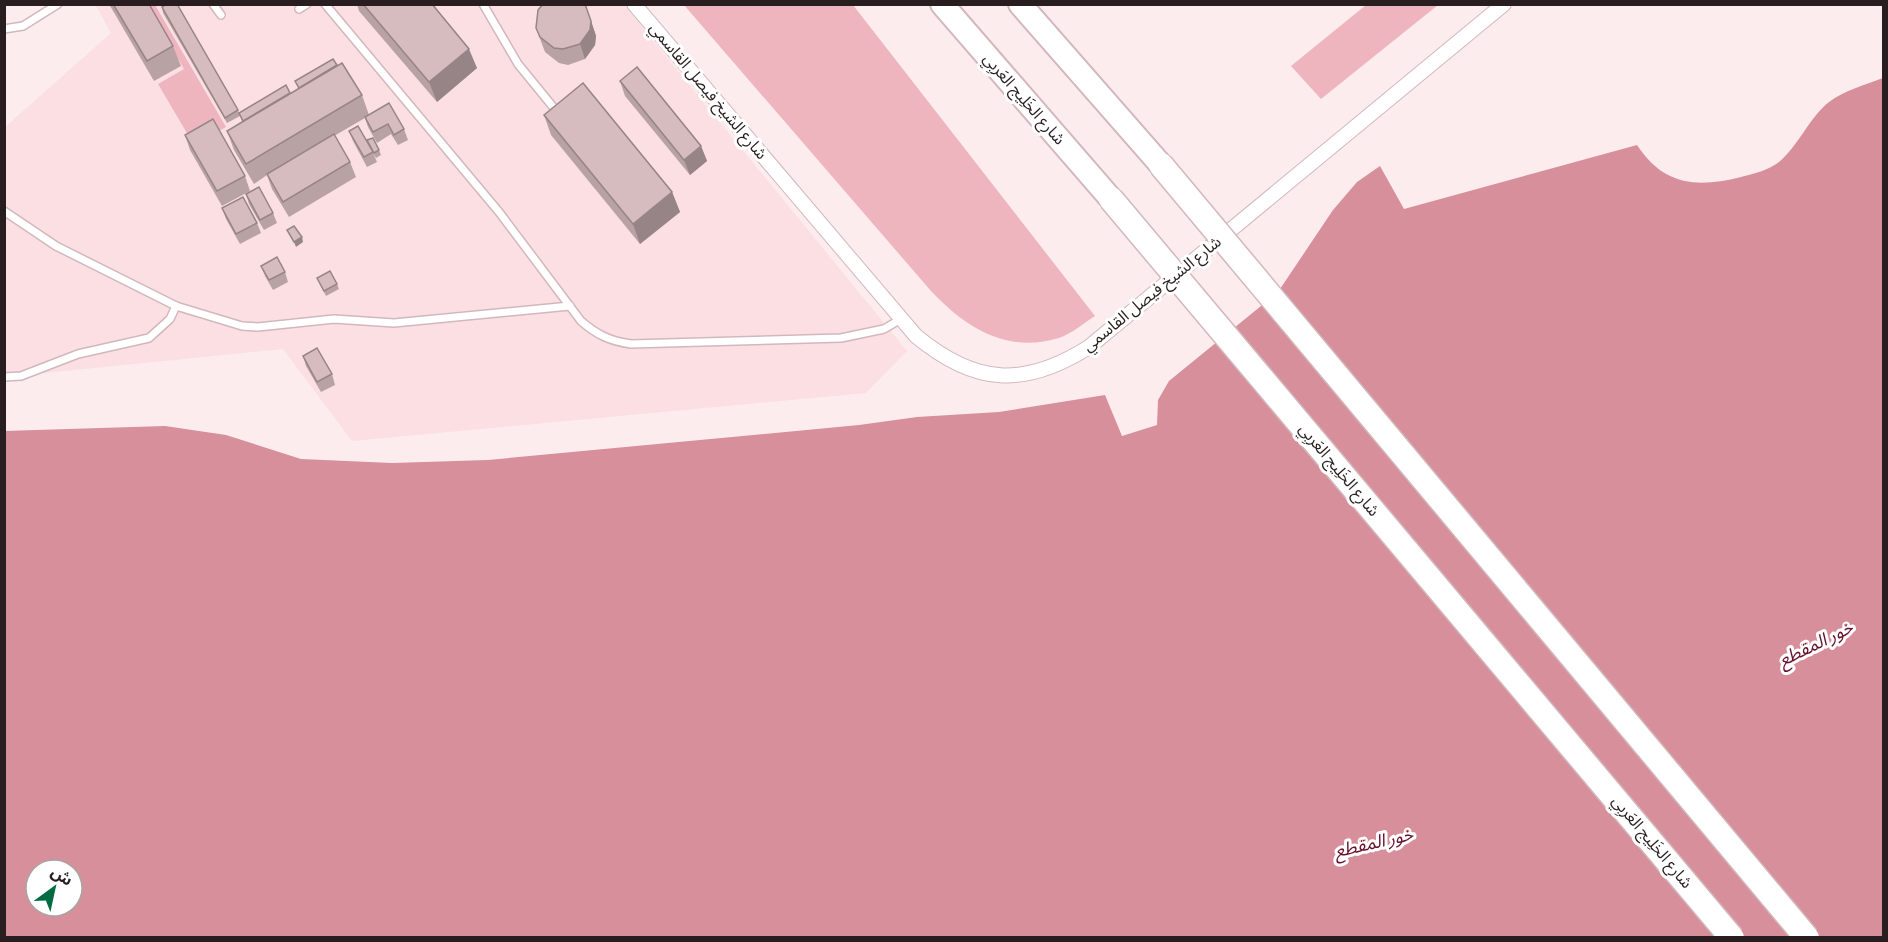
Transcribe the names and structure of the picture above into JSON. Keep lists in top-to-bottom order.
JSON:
{
  "streets": {
    "highway": ["شارع الخَلِيج العَربِي"],
    "street": ["شارع الشيخ فيصل القاسمي"]
  },
  "water": ["خور المقطع"],
  "north": "top right"
}
